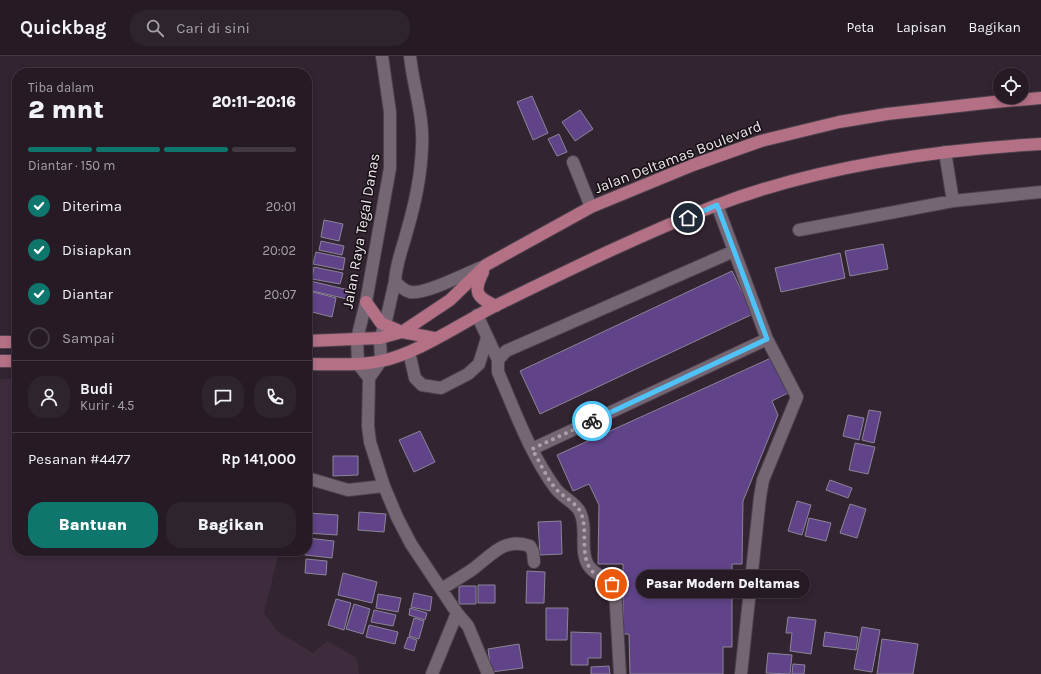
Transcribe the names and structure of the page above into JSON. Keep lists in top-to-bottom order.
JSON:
{
  "streets": {
    "main road": ["Jalan Deltamas Boulevard"],
    "street": ["Jalan Raya Tegal Danas"]
  },
  "crossings": [
    ["Jalan Deltamas Boulevard", "Jalan Raya Tegal Danas"]
  ],
  "places": ["Pasar Modern Deltamas"],
  "page": {
    "header": "Quickbag",
    "search": "Cari di sini",
    "nav": ["Peta", "Lapisan", "Bagikan"],
    "heading": ["2 mnt", "Tiba dalam", "20:11–20:16"],
    "panel": [
      "Budi",
      "Kurir · 4.5",
      "Pesanan #4477",
      "Rp 141,000"
    ],
    "bar": "Diantar · 150 m",
    "list": [
      ["Diterima", "20:01"],
      ["Disiapkan", "20:02"],
      ["Diantar", "20:07"],
      "Sampai"
    ],
    "buttons": ["Bantuan", "Bagikan"],
    "bubble": "Pasar Modern Deltamas"
  }
}
